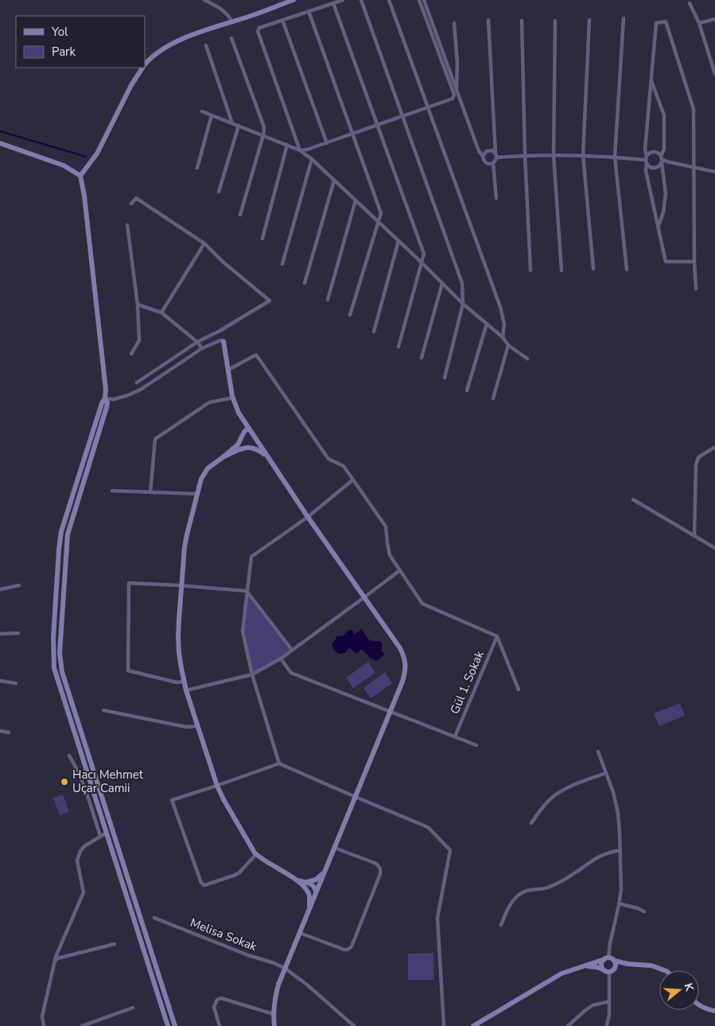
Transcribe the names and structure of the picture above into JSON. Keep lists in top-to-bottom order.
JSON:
{
  "streets": {
    "street": ["Gül 1. Sokak", "Melisa Sokak"]
  },
  "places": ["Hacı Mehmet Uçar Camii"],
  "legend": ["Yol", "Park"],
  "north": "right"
}
